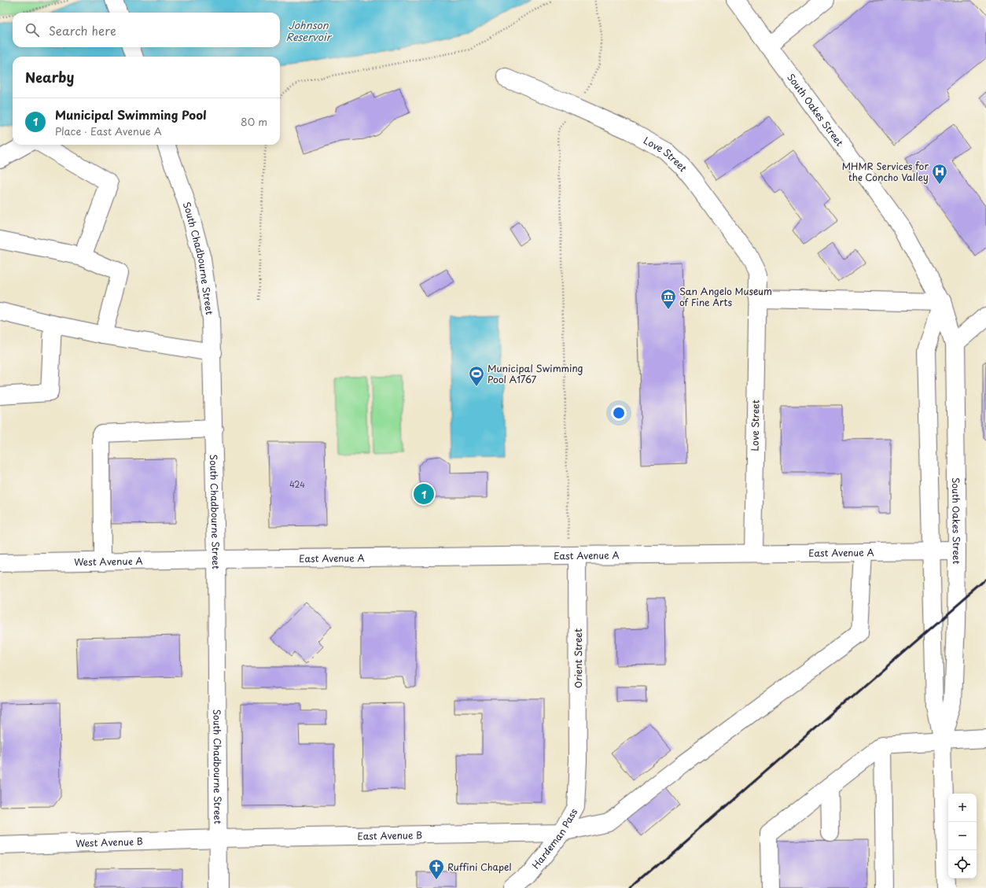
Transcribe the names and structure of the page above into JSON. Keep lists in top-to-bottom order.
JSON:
{
  "streets": {
    "street": [
      "South Oakes Street",
      "Love Street",
      "South Chadbourne Street",
      "East Avenue A",
      "West Avenue A",
      "Orient Street",
      "East Avenue B",
      "Hardeman Pass",
      "West Avenue B"
    ]
  },
  "crossings": [
    ["South Oakes Street", "East Avenue A"],
    ["Love Street", "East Avenue A"],
    ["South Chadbourne Street", "East Avenue A"],
    ["South Chadbourne Street", "West Avenue A"],
    ["South Chadbourne Street", "East Avenue B"],
    ["South Chadbourne Street", "West Avenue B"],
    ["East Avenue A", "West Avenue A"],
    ["East Avenue A", "Orient Street"],
    ["East Avenue A", "East Avenue B"],
    ["Orient Street", "Hardeman Pass"],
    ["East Avenue B", "Hardeman Pass"],
    ["East Avenue B", "West Avenue B"]
  ],
  "water": ["Johnson Reservoir"],
  "places": {
    "hospital": ["MHMR Services for the Concho Valley"],
    "museum": ["San Angelo Museum of Fine Arts"],
    "sports": ["Municipal Swimming Pool A1767"],
    "church": ["Ruffini Chapel"]
  },
  "house_numbers": ["424"],
  "page": {
    "search": "Search here",
    "heading": "Nearby",
    "list": [
      {
        "mark": "1",
        "name": "Municipal Swimming Pool",
        "note": "Place · East Avenue A",
        "value": "80 m"
      }
    ],
    "pins": "1",
    "map_buttons": ["+", "−"]
  }
}
